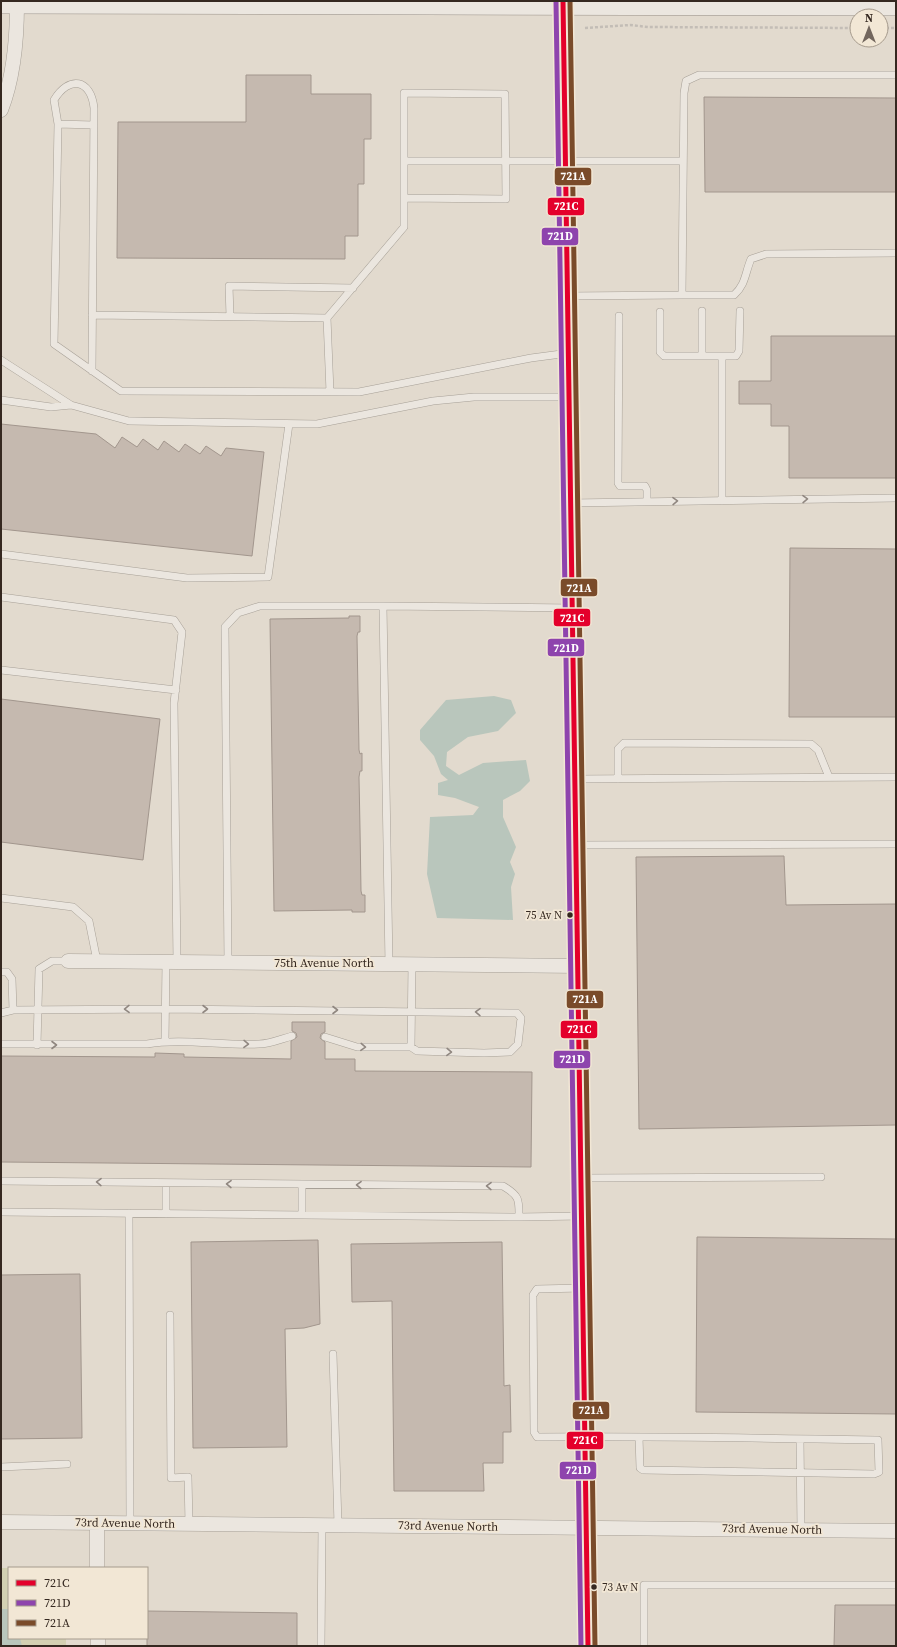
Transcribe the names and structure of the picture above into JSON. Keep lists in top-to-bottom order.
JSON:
{
  "streets": {
    "street": ["75th Avenue North", "73rd Avenue North"]
  },
  "places": ["75 Av N", "73 Av N"],
  "lines": ["transit line 721C", "transit line 721D", "transit line 721A"],
  "legend": ["721C", "721D", "721A"],
  "north": "top"
}
